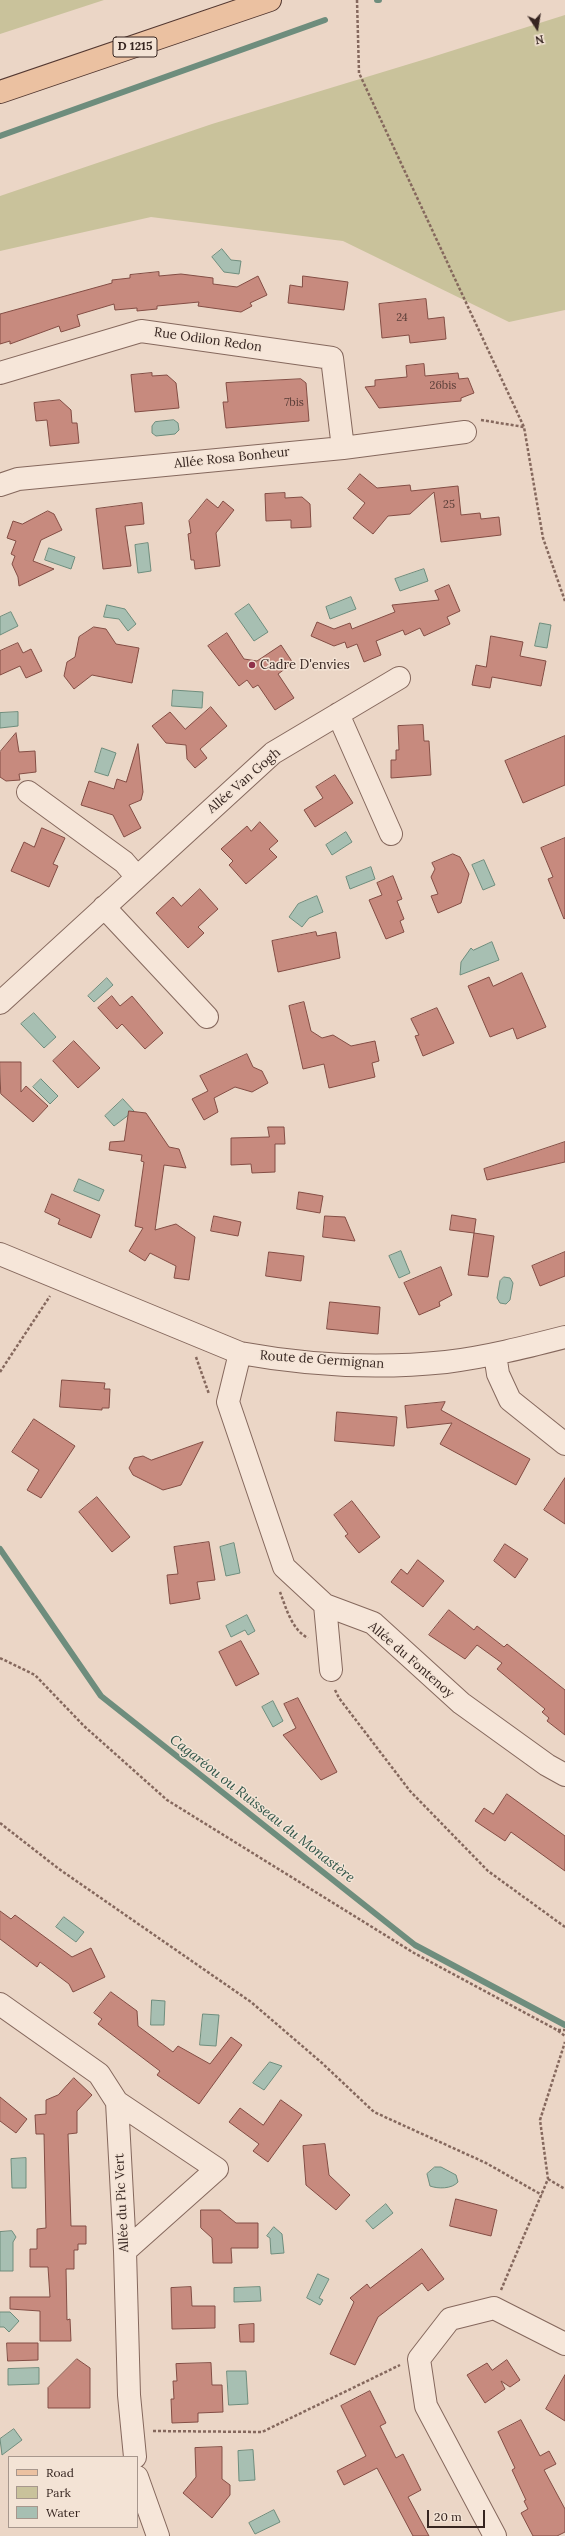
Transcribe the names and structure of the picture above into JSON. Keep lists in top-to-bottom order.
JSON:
{
  "streets": {
    "main road": ["D 1215"],
    "street": [
      "Rue Odilon Redon",
      "Allée Rosa Bonheur",
      "Allée Van Gogh",
      "Route de Germignan",
      "Allée du Fontenoy",
      "Allée du Pic Vert"
    ]
  },
  "crossings": [
    ["Rue Odilon Redon", "Allée Rosa Bonheur"],
    ["Route de Germignan", "Allée du Fontenoy"]
  ],
  "water": ["Cagaréou ou Ruisseau du Monastère"],
  "places": ["Cadre D'envies"],
  "house_numbers": [
    "24",
    "26bis",
    "7bis",
    "25"
  ],
  "legend": ["Road", "Park", "Water"],
  "scale_bar": "20 m",
  "north": "bottom"
}
